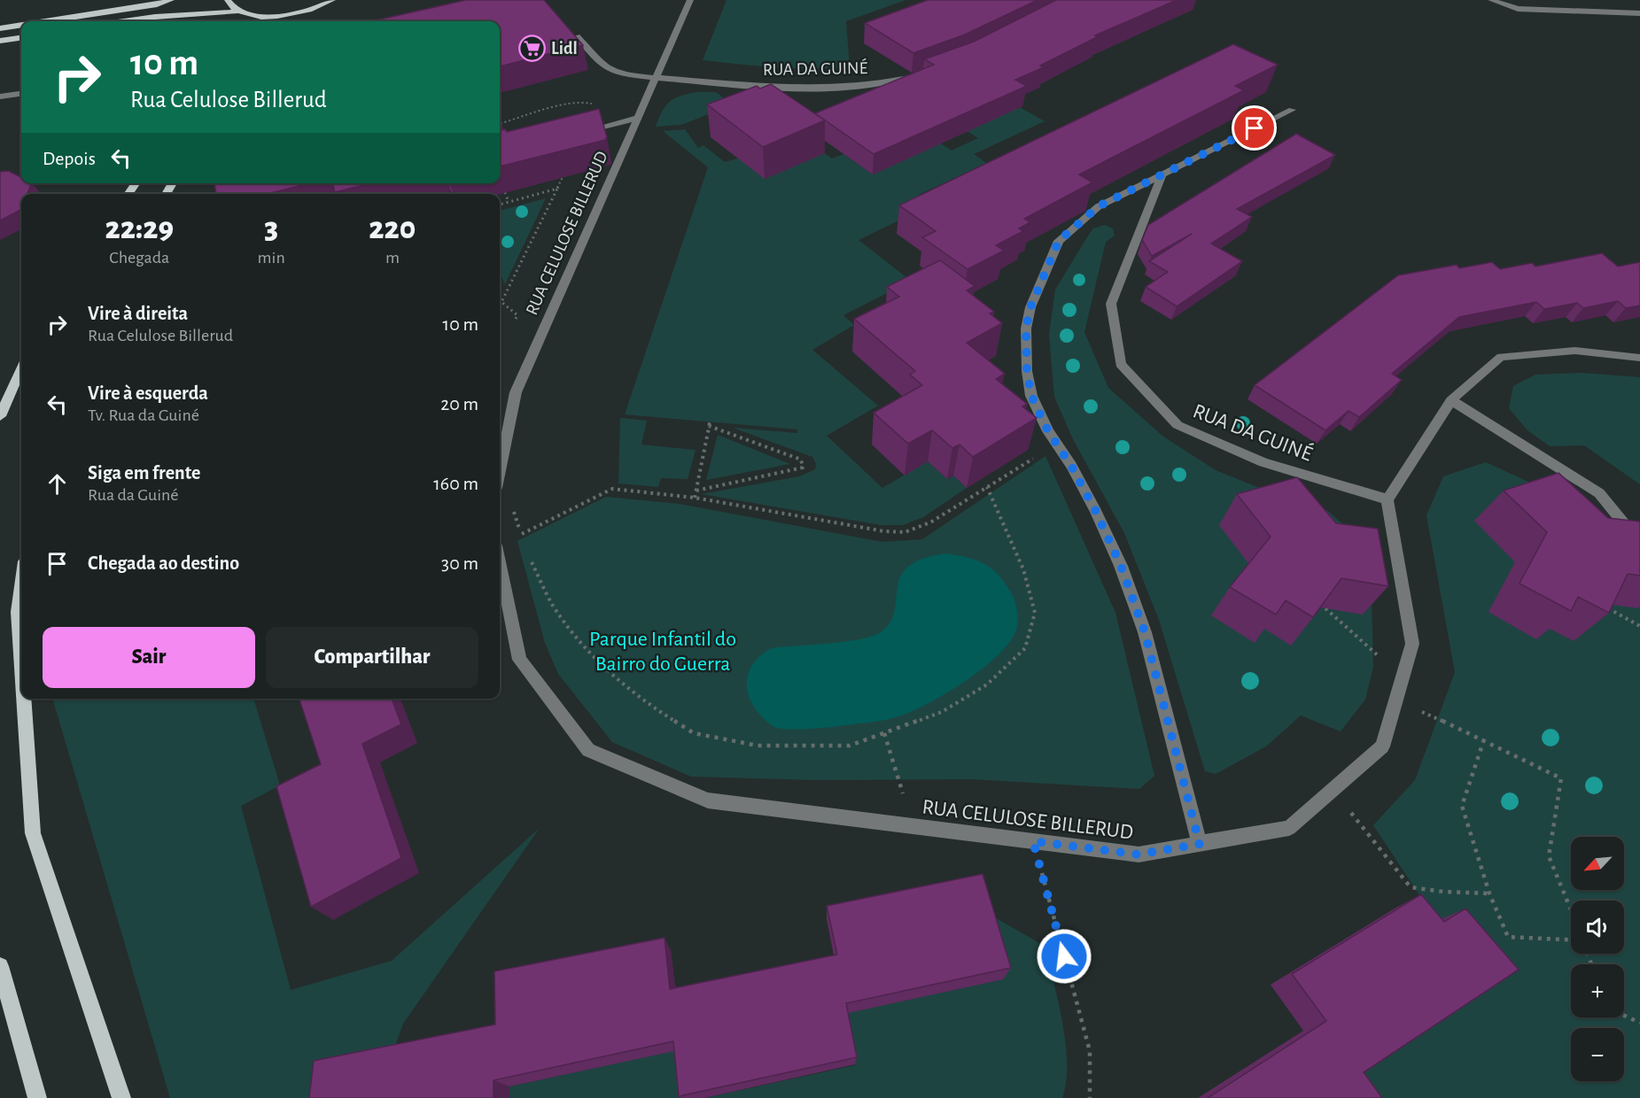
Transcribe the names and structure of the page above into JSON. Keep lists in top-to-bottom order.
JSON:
{
  "streets": {
    "street": ["RUA DA GUINÉ", "RUA CELULOSE BILLERUD"]
  },
  "crossings": [
    ["RUA DA GUINÉ", "RUA CELULOSE BILLERUD"]
  ],
  "parks": ["Parque Infantil do Bairro do Guerra"],
  "places": {
    "supermarket": ["Lidl"]
  },
  "north": "bottom left",
  "page": {
    "turn": ["10 m", "Rua Celulose Billerud"],
    "then": "Depois",
    "eta": [
      "22:29",
      "Chegada",
      "3",
      "min",
      "220",
      "m"
    ],
    "list": [
      {
        "name": "Vire à direita",
        "note": "Rua Celulose Billerud",
        "value": "10 m"
      },
      {
        "name": "Vire à esquerda",
        "note": "Tv. Rua da Guiné",
        "value": "20 m"
      },
      {
        "name": "Siga em frente",
        "note": "Rua da Guiné",
        "value": "160 m"
      },
      {
        "name": "Chegada ao destino",
        "value": "30 m"
      }
    ],
    "buttons": ["Sair", "Compartilhar"],
    "map_buttons": ["+", "−"]
  }
}
